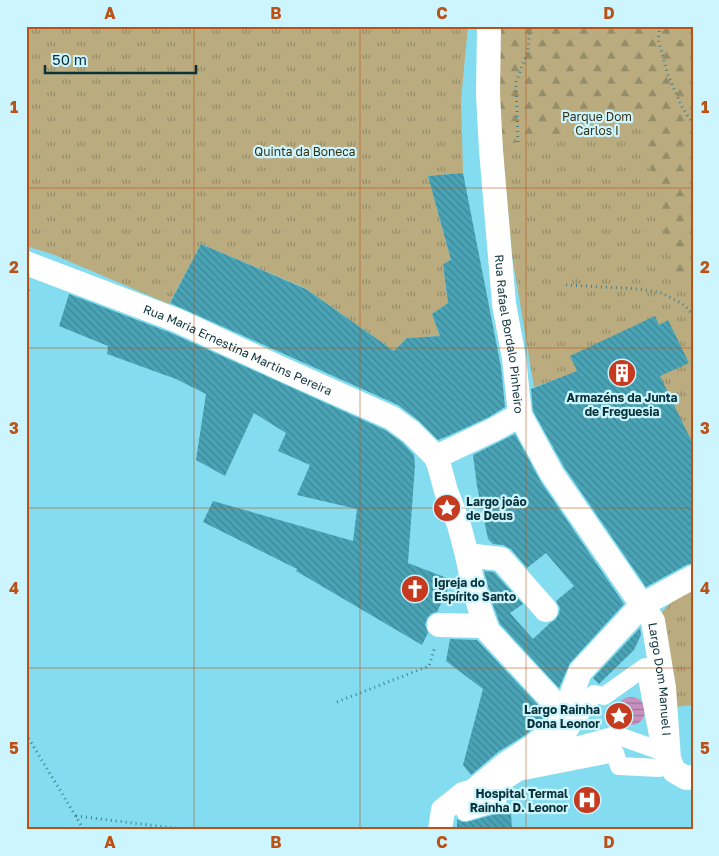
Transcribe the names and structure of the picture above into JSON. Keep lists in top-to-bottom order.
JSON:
{
  "streets": {
    "street": ["Rua Rafael Bordalo Pinheiro", "Rua Maria Ernestina Martins Pereira", "Largo Dom Manuel I"]
  },
  "crossings": [
    ["Rua Rafael Bordalo Pinheiro", "Largo Dom Manuel I"]
  ],
  "parks": ["Parque Dom Carlos I", "Quinta da Boneca"],
  "places": {
    "building": ["Armazéns da Junta de Freguesia"],
    "place": ["Largo joâo de Deus", "Largo Rainha Dona Leonor"],
    "church": ["Igreja do Espírito Santo"],
    "hospital": ["Hospital Termal Rainha D. Leonor"]
  },
  "scale_bar": "50 m",
  "grid": {
    "columns": [
      "A",
      "B",
      "C",
      "D"
    ],
    "rows": [
      "1",
      "2",
      "3",
      "4",
      "5"
    ]
  }
}
